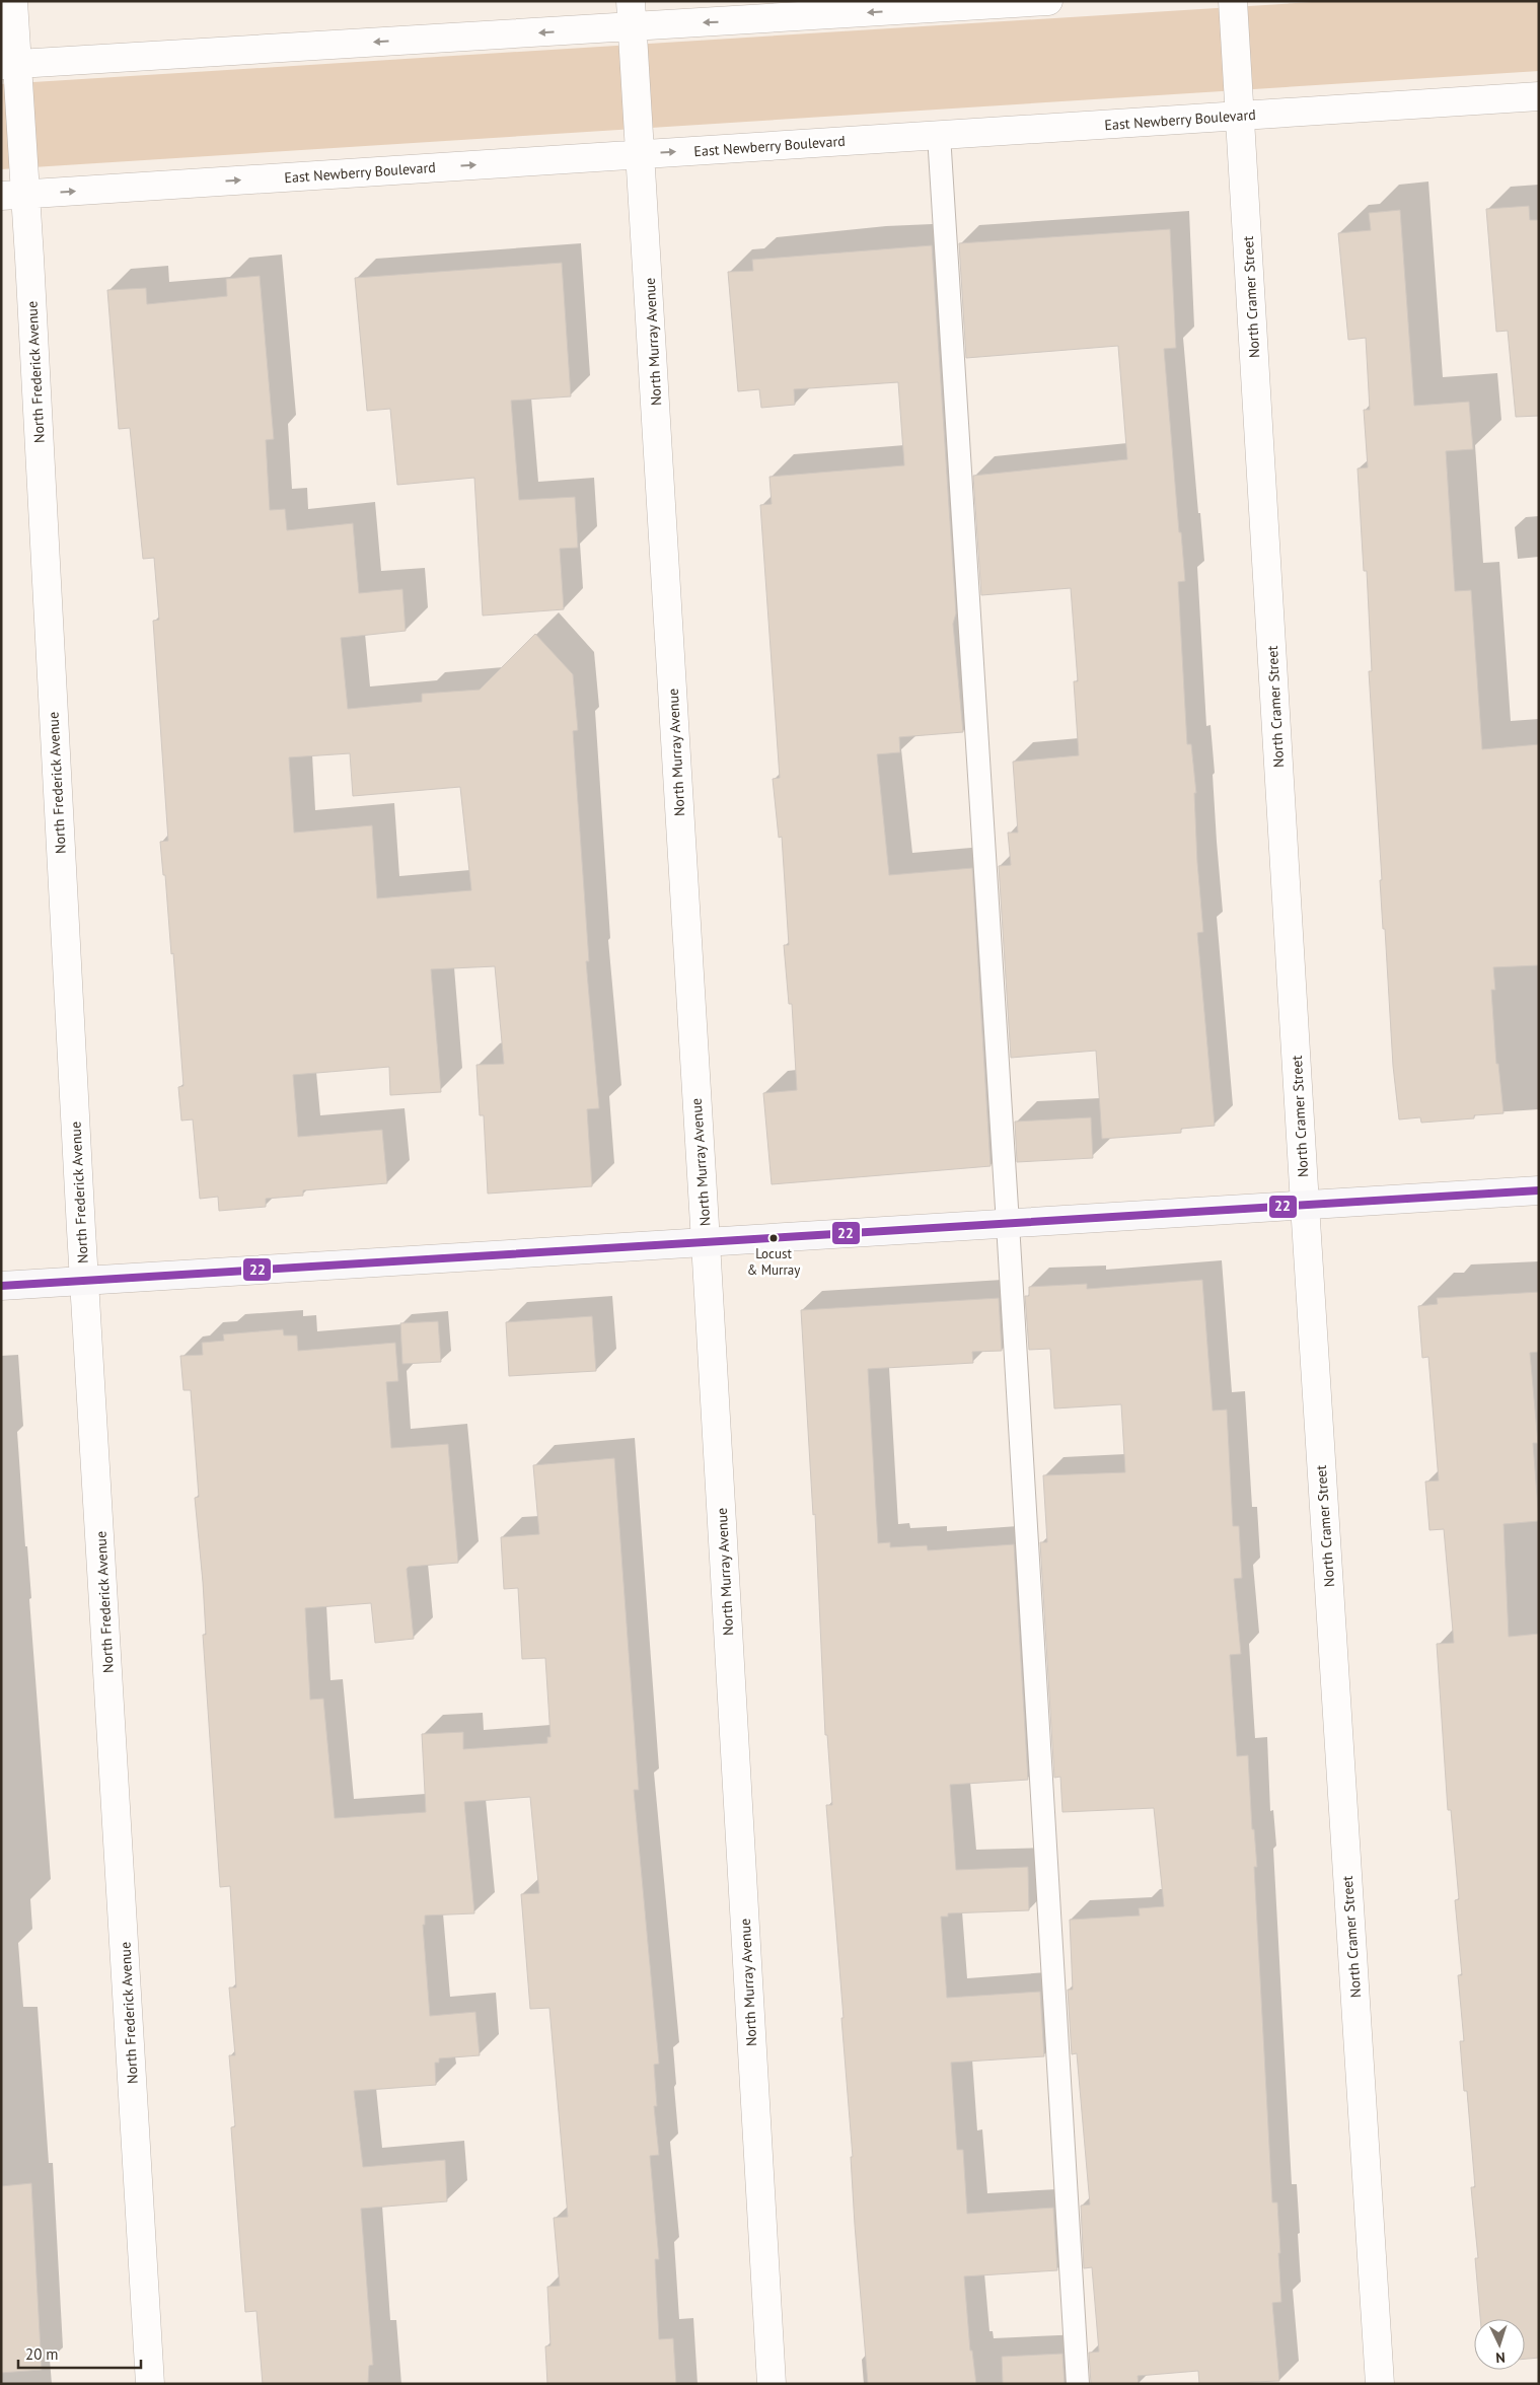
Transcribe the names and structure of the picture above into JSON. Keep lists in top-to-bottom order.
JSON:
{
  "streets": {
    "street": [
      "East Newberry Boulevard",
      "North Cramer Street",
      "North Murray Avenue",
      "North Frederick Avenue"
    ]
  },
  "crossings": [
    ["East Newberry Boulevard", "North Cramer Street"],
    ["East Newberry Boulevard", "North Murray Avenue"],
    ["East Newberry Boulevard", "North Frederick Avenue"]
  ],
  "places": ["Locust & Murray"],
  "lines": ["transit line 22"],
  "scale_bar": "20 m",
  "north": "bottom"
}
